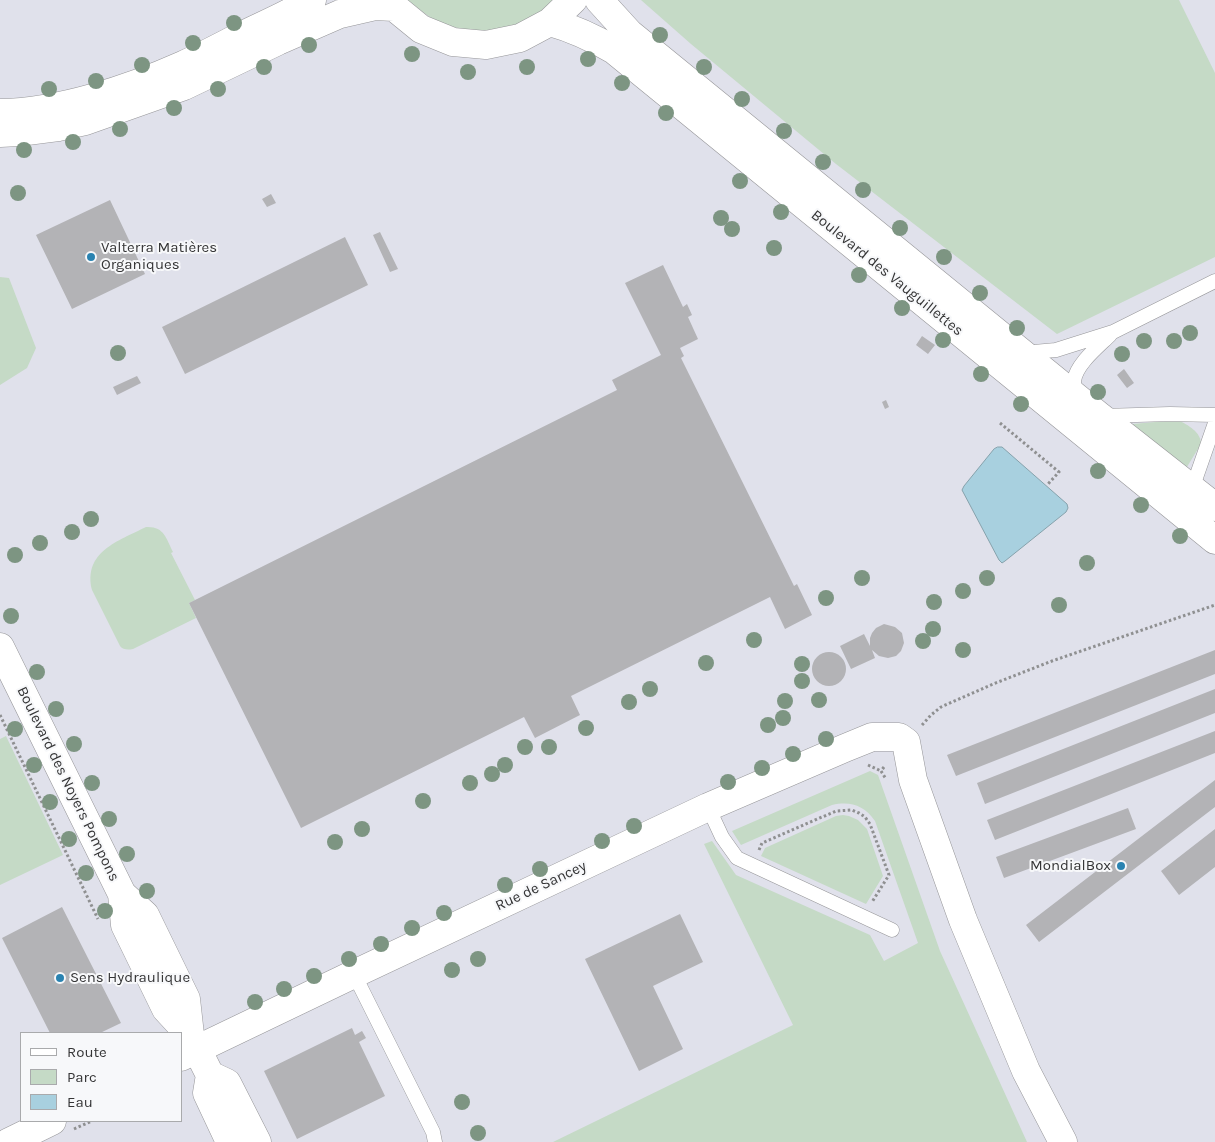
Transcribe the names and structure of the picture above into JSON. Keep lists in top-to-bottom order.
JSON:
{
  "streets": {
    "street": ["Boulevard des Vauguillettes", "Boulevard des Noyers Pompons", "Rue de Sancey"]
  },
  "crossings": [
    ["Boulevard des Noyers Pompons", "Rue de Sancey"]
  ],
  "places": ["Valterra Matières Organiques", "MondialBox", "Sens Hydraulique"],
  "legend": ["Route", "Parc", "Eau"]
}
